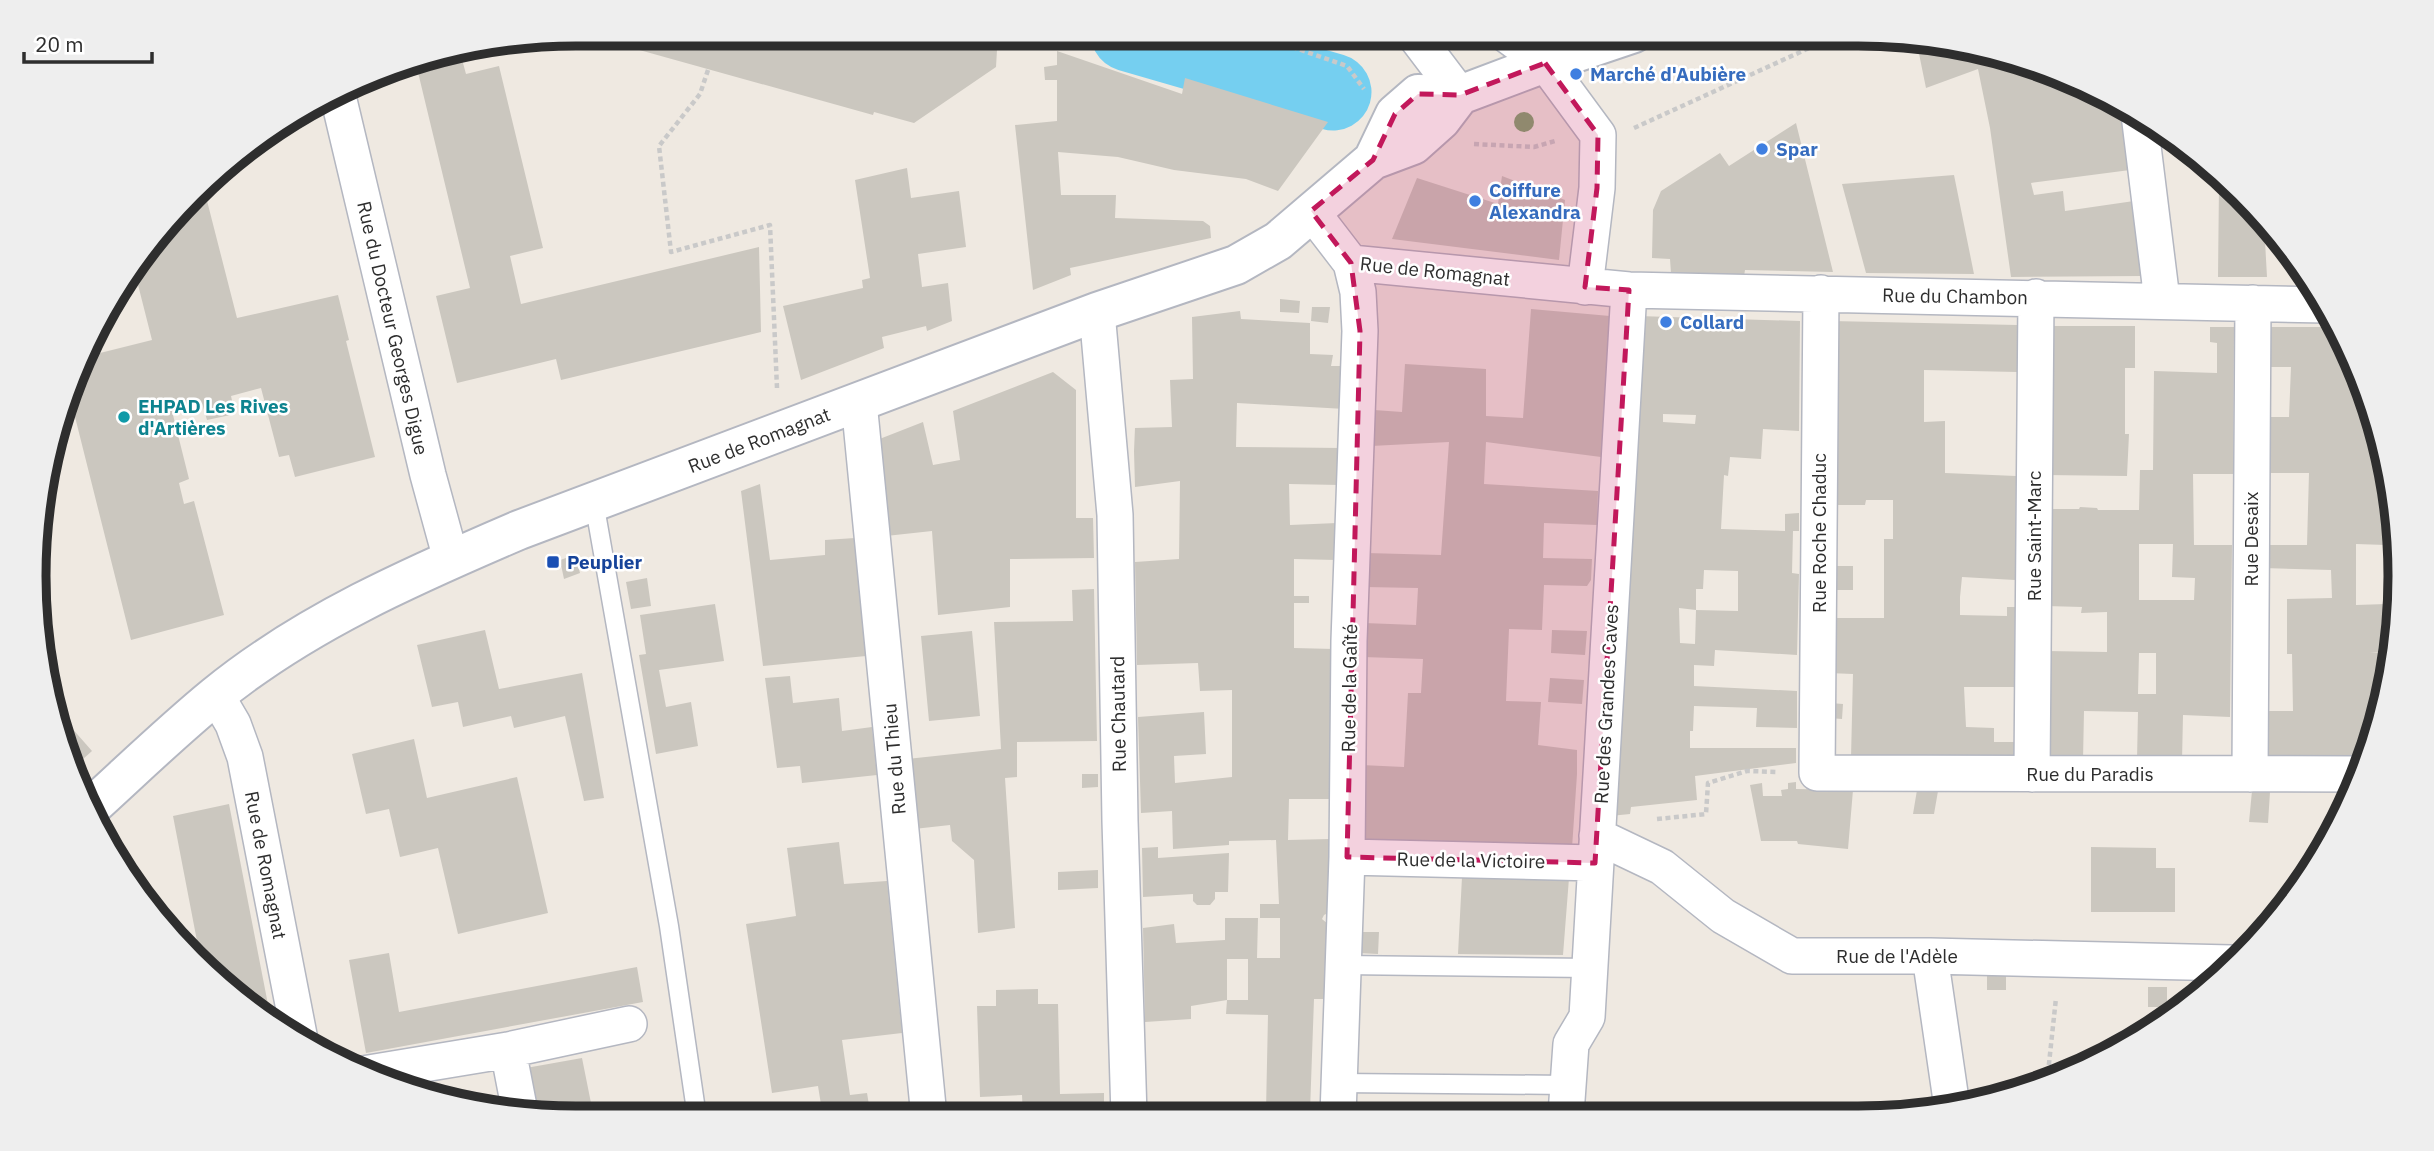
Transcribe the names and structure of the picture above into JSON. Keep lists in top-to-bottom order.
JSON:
{
  "streets": {
    "main road": ["Rue de Romagnat"],
    "street": [
      "Rue du Chambon",
      "Rue du Docteur Georges Digue",
      "Rue Roche Chaduc",
      "Rue Saint-Marc",
      "Rue Desaix",
      "Rue de la Gaîté",
      "Rue des Grandes Caves",
      "Rue Chautard",
      "Rue du Thieu",
      "Rue du Paradis",
      "Rue de la Victoire",
      "Rue de l'Adèle"
    ]
  },
  "crossings": [
    ["Rue de Romagnat", "Rue du Chambon"],
    ["Rue de Romagnat", "Rue du Docteur Georges Digue"],
    ["Rue de Romagnat", "Rue de la Gaîté"],
    ["Rue de Romagnat", "Rue Chautard"],
    ["Rue de Romagnat", "Rue du Thieu"],
    ["Rue du Chambon", "Rue Roche Chaduc"],
    ["Rue du Chambon", "Rue Saint-Marc"],
    ["Rue du Chambon", "Rue Desaix"],
    ["Rue du Chambon", "Rue des Grandes Caves"],
    ["Rue Roche Chaduc", "Rue du Paradis"],
    ["Rue Saint-Marc", "Rue du Paradis"],
    ["Rue Desaix", "Rue du Paradis"],
    ["Rue de la Gaîté", "Rue de la Victoire"],
    ["Rue des Grandes Caves", "Rue de la Victoire"],
    ["Rue des Grandes Caves", "Rue de l'Adèle"],
    ["Rue de la Victoire", "Rue de l'Adèle"]
  ],
  "places": {
    "other": [
      "Marché d'Aubière",
      "Spar",
      "Coiffure Alexandra",
      "Collard",
      "EHPAD Les Rives d'Artières"
    ],
    "transit": ["Peuplier"]
  },
  "scale_bar": "20 m"
}
